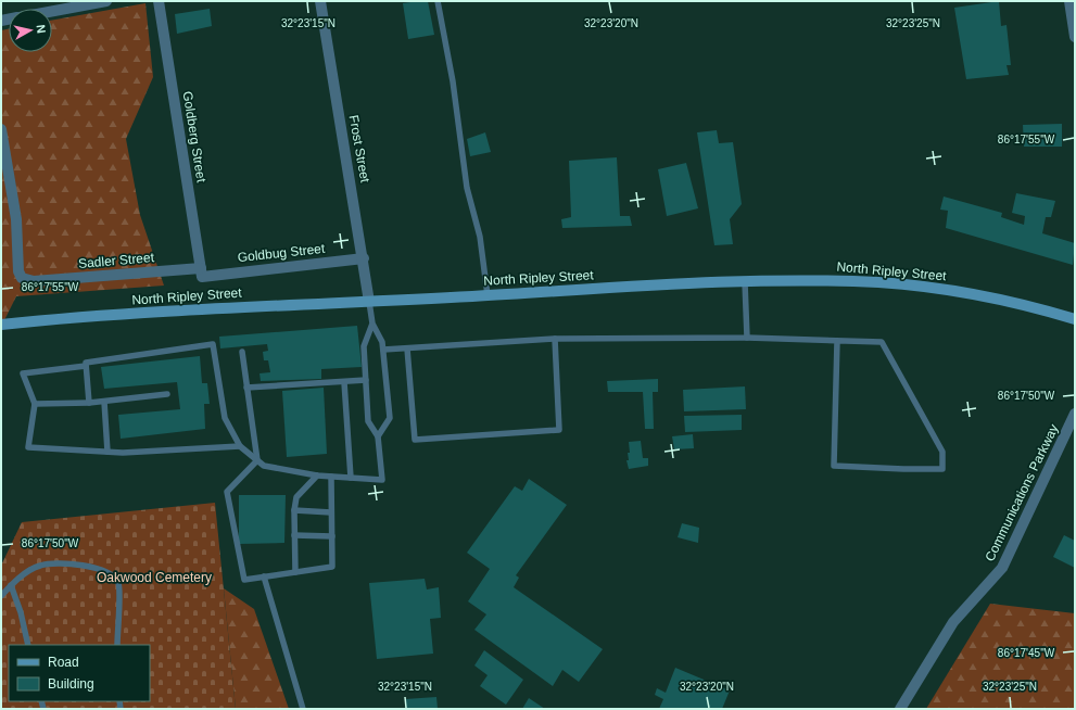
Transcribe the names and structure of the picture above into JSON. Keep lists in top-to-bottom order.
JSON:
{
  "streets": {
    "main road": ["North Ripley Street"],
    "street": [
      "Goldberg Street",
      "Frost Street",
      "Goldbug Street",
      "Sadler Street",
      "Communications Parkway"
    ]
  },
  "crossings": [
    ["Goldberg Street", "Goldbug Street"],
    ["Goldberg Street", "Sadler Street"],
    ["Frost Street", "Goldbug Street"],
    ["Frost Street", "North Ripley Street"],
    ["Goldbug Street", "Sadler Street"]
  ],
  "parks": ["Oakwood Cemetery"],
  "legend": ["Road", "Building"],
  "north": "right",
  "coordinates": [
    "32°23'15\"N",
    "32°23'20\"N",
    "32°23'25\"N",
    "86°17'55\"W",
    "86°17'50\"W",
    "86°17'45\"W"
  ]
}
